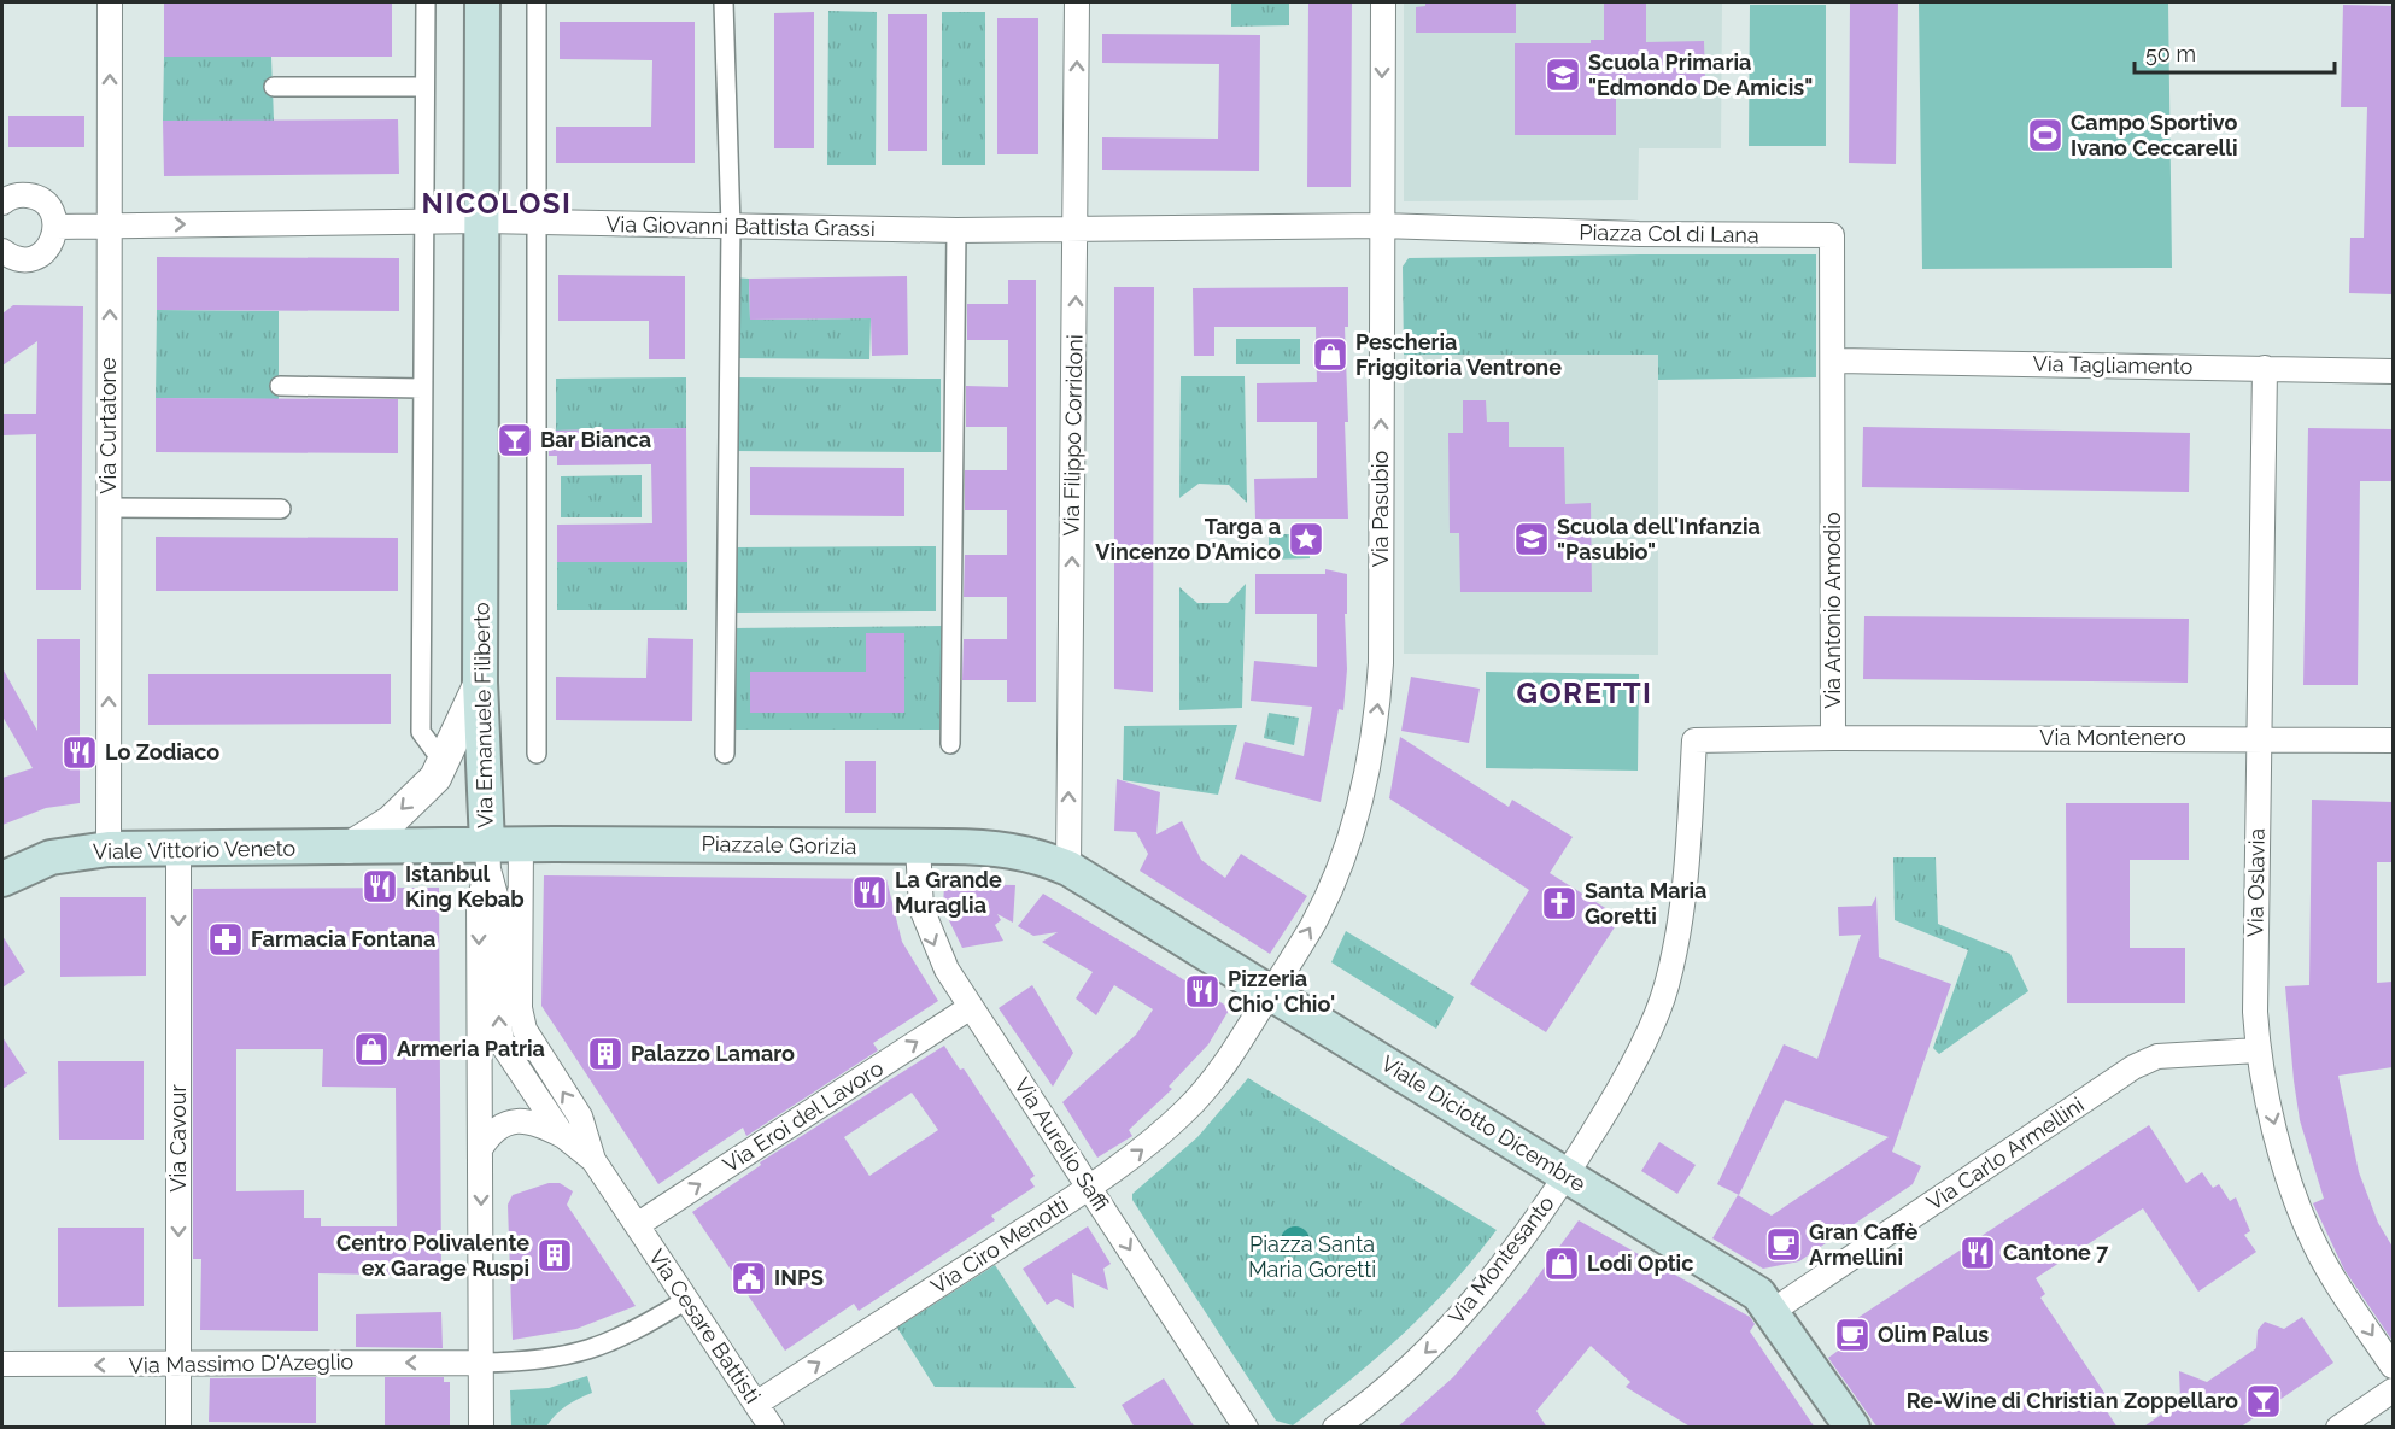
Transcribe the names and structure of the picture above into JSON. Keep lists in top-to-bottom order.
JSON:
{
  "streets": {
    "main road": [
      "Via Emanuele Filiberto",
      "Piazzale Gorizia",
      "Viale Vittorio Veneto",
      "Viale Diciotto Dicembre"
    ],
    "street": [
      "Via Giovanni Battista Grassi",
      "Piazza Col di Lana",
      "Via Tagliamento",
      "Via Curtatone",
      "Via Filippo Corridoni",
      "Via Pasubio",
      "Via Antonio Amodio",
      "Via Montenero",
      "Via Oslavia",
      "Via Eroi del Lavoro",
      "Via Cavour",
      "Via Aurelio Saffi",
      "Via Carlo Armellini",
      "Via Ciro Menotti",
      "Via Montesanto",
      "Via Cesare Battisti",
      "Via Massimo D'Azeglio"
    ]
  },
  "crossings": [
    ["Via Giovanni Battista Grassi", "Piazza Col di Lana"],
    ["Via Giovanni Battista Grassi", "Via Curtatone"],
    ["Via Giovanni Battista Grassi", "Via Filippo Corridoni"],
    ["Via Giovanni Battista Grassi", "Via Pasubio"],
    ["Via Giovanni Battista Grassi", "Via Emanuele Filiberto"],
    ["Piazza Col di Lana", "Via Tagliamento"],
    ["Piazza Col di Lana", "Via Pasubio"],
    ["Piazza Col di Lana", "Via Antonio Amodio"],
    ["Via Tagliamento", "Via Antonio Amodio"],
    ["Via Tagliamento", "Via Oslavia"],
    ["Via Curtatone", "Viale Vittorio Veneto"],
    ["Via Filippo Corridoni", "Piazzale Gorizia"],
    ["Via Filippo Corridoni", "Viale Diciotto Dicembre"],
    ["Via Pasubio", "Viale Diciotto Dicembre"],
    ["Via Pasubio", "Via Ciro Menotti"],
    ["Via Antonio Amodio", "Via Montenero"],
    ["Via Antonio Amodio", "Viale Diciotto Dicembre"],
    ["Via Antonio Amodio", "Via Montesanto"],
    ["Via Emanuele Filiberto", "Piazzale Gorizia"],
    ["Via Emanuele Filiberto", "Viale Vittorio Veneto"],
    ["Via Emanuele Filiberto", "Via Massimo D'Azeglio"],
    ["Via Montenero", "Via Oslavia"],
    ["Piazzale Gorizia", "Viale Vittorio Veneto"],
    ["Piazzale Gorizia", "Viale Diciotto Dicembre"],
    ["Piazzale Gorizia", "Via Aurelio Saffi"],
    ["Viale Vittorio Veneto", "Via Cavour"],
    ["Via Oslavia", "Via Carlo Armellini"],
    ["Via Eroi del Lavoro", "Via Aurelio Saffi"],
    ["Via Eroi del Lavoro", "Via Cesare Battisti"],
    ["Viale Diciotto Dicembre", "Via Carlo Armellini"],
    ["Viale Diciotto Dicembre", "Via Ciro Menotti"],
    ["Viale Diciotto Dicembre", "Via Montesanto"],
    ["Via Cavour", "Via Massimo D'Azeglio"],
    ["Via Aurelio Saffi", "Via Ciro Menotti"],
    ["Via Ciro Menotti", "Via Cesare Battisti"]
  ],
  "one_way": [
    "Via Curtatone",
    "Via Eroi del Lavoro",
    "Via Cavour",
    "Via Aurelio Saffi",
    "Via Ciro Menotti",
    "Via Montesanto",
    "Via Massimo D'Azeglio"
  ],
  "districts": ["NICOLOSI", "GORETTI"],
  "parks": ["Piazza Santa Maria Goretti"],
  "places": {
    "school or university": ["Scuola Primaria \"Edmondo De Amicis\"", "Scuola dell'Infanzia \"Pasubio\""],
    "sports": ["Campo Sportivo Ivano Ceccarelli"],
    "shop": ["Pescheria Friggitoria Ventrone", "Armeria Patria", "Lodi Optic"],
    "bar": ["Bar Bianca", "Re-Wine di Christian Zoppellaro"],
    "place": ["Targa a Vincenzo D'Amico"],
    "restaurant": [
      "Lo Zodiaco",
      "Istanbul King Kebab",
      "La Grande Muraglia",
      "Pizzeria Chio' Chio'",
      "Cantone 7"
    ],
    "church": ["Santa Maria Goretti"],
    "pharmacy": ["Farmacia Fontana"],
    "building": ["Palazzo Lamaro", "Centro Polivalente ex Garage Ruspi"],
    "cafe": ["Gran Caffè Armellini", "Olim Palus"],
    "public building": ["INPS"]
  },
  "scale_bar": "50 m"
}
